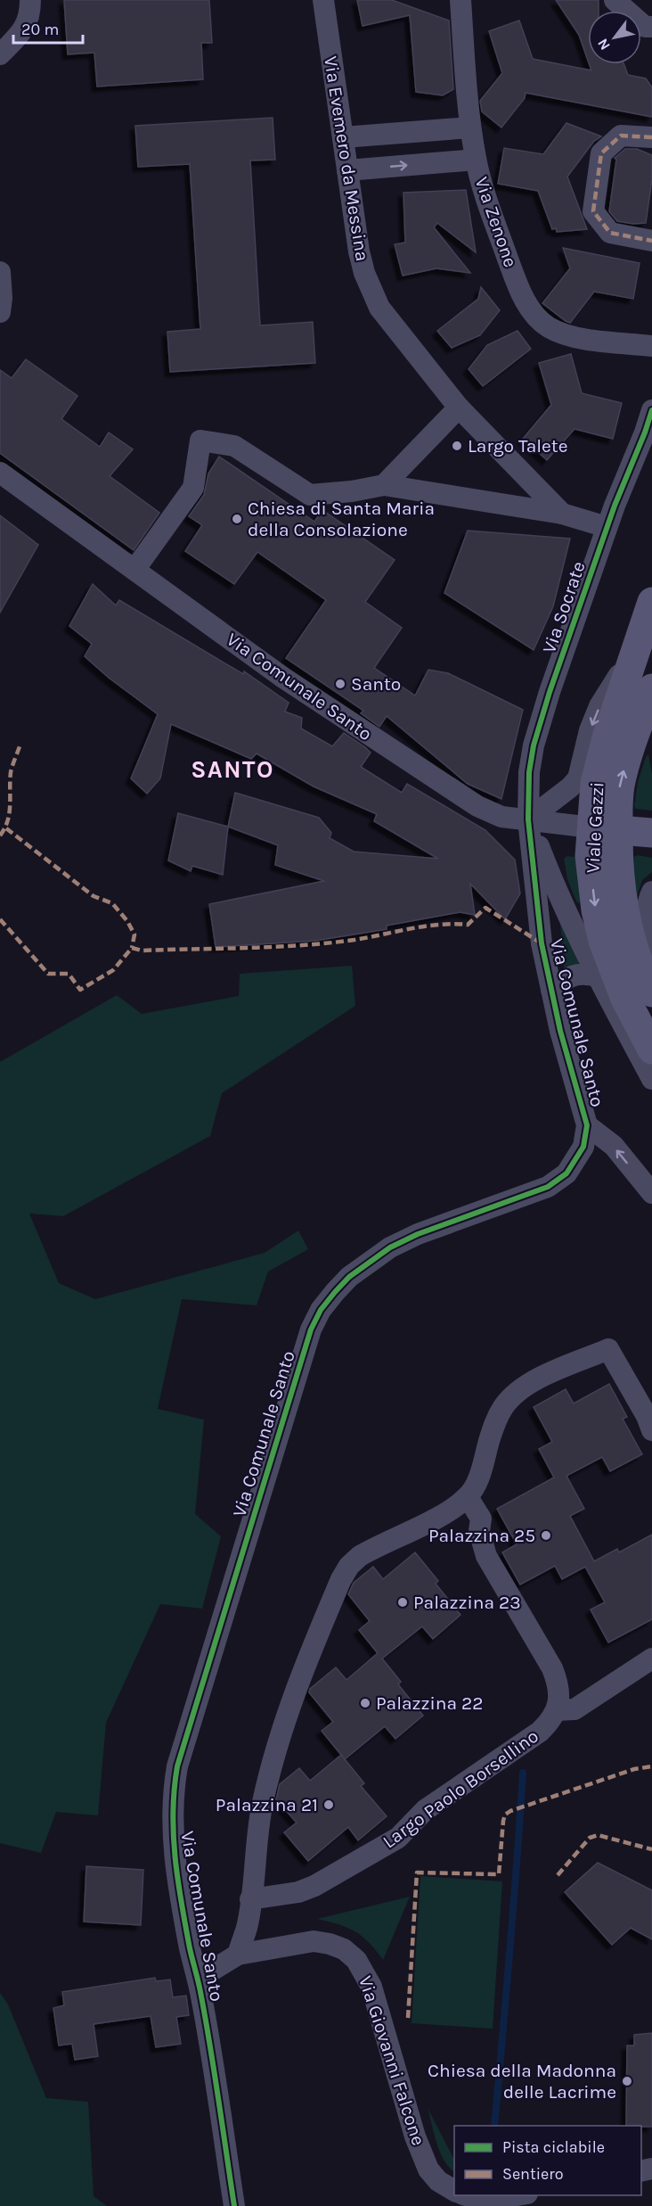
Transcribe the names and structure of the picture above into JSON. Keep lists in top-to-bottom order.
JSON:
{
  "streets": {
    "main road": ["Viale Gazzi"],
    "street": [
      "Via Evemero da Messina",
      "Via Zenone",
      "Via Socrate",
      "Via Comunale Santo",
      "Largo Paolo Borsellino",
      "Via Giovanni Falcone"
    ]
  },
  "crossings": [
    ["Via Socrate", "Via Comunale Santo"],
    ["Via Comunale Santo", "Via Giovanni Falcone"]
  ],
  "districts": ["SANTO"],
  "places": [
    "Largo Talete",
    "Chiesa di Santa Maria della Consolazione",
    "Santo",
    "Palazzina 25",
    "Palazzina 23",
    "Palazzina 22",
    "Palazzina 21",
    "Chiesa della Madonna delle Lacrime"
  ],
  "legend": ["Pista ciclabile", "Sentiero"],
  "scale_bar": "20 m",
  "north": "bottom left"
}
